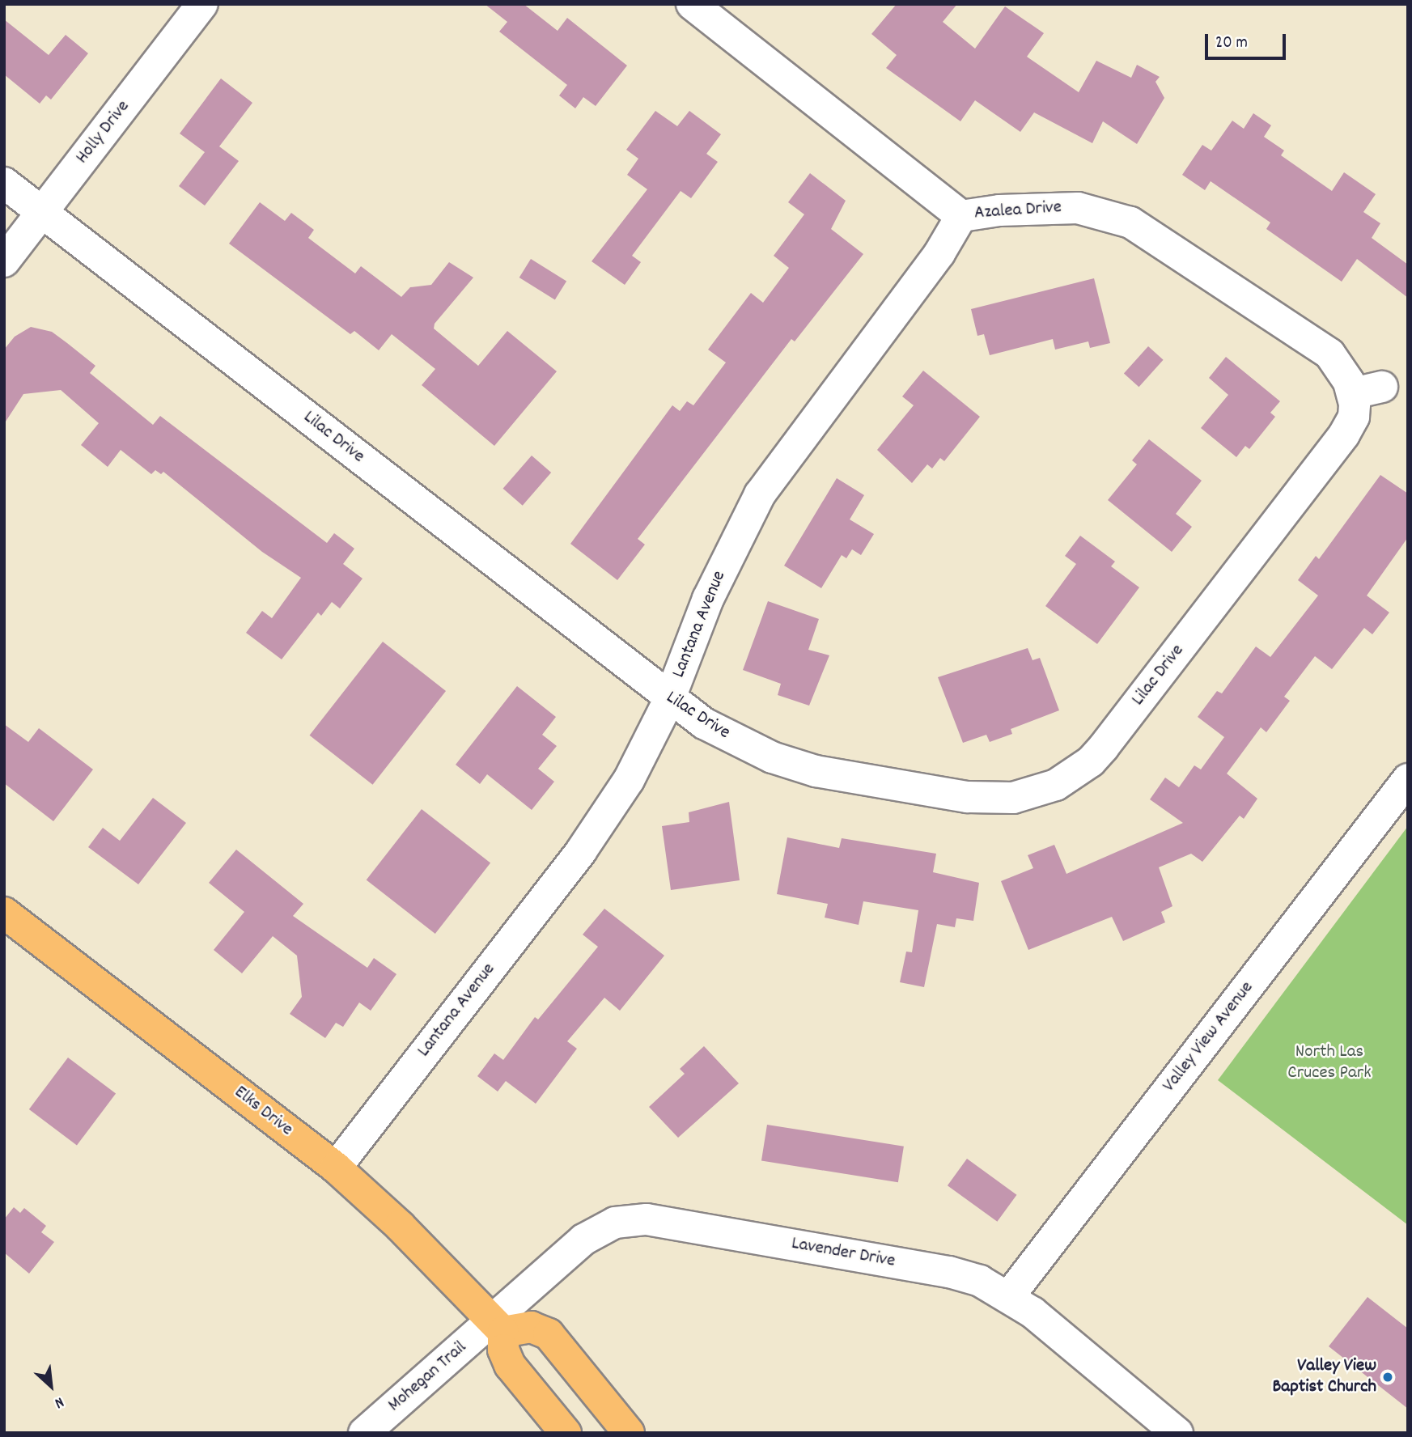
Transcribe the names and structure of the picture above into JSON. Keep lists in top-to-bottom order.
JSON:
{
  "streets": {
    "main road": ["Elks Drive"],
    "street": [
      "Holly Drive",
      "Azalea Drive",
      "Lilac Drive",
      "Lantana Avenue",
      "Valley View Avenue",
      "Lavender Drive",
      "Mohegan Trail"
    ]
  },
  "crossings": [
    ["Holly Drive", "Lilac Drive"],
    ["Azalea Drive", "Lilac Drive"],
    ["Azalea Drive", "Lantana Avenue"],
    ["Lilac Drive", "Lantana Avenue"],
    ["Lantana Avenue", "Elks Drive"],
    ["Valley View Avenue", "Lavender Drive"],
    ["Elks Drive", "Lavender Drive"],
    ["Elks Drive", "Mohegan Trail"],
    ["Lavender Drive", "Mohegan Trail"]
  ],
  "parks": ["North Las Cruces Park"],
  "places": ["Valley View Baptist Church"],
  "scale_bar": "20 m",
  "north": "bottom right"
}
